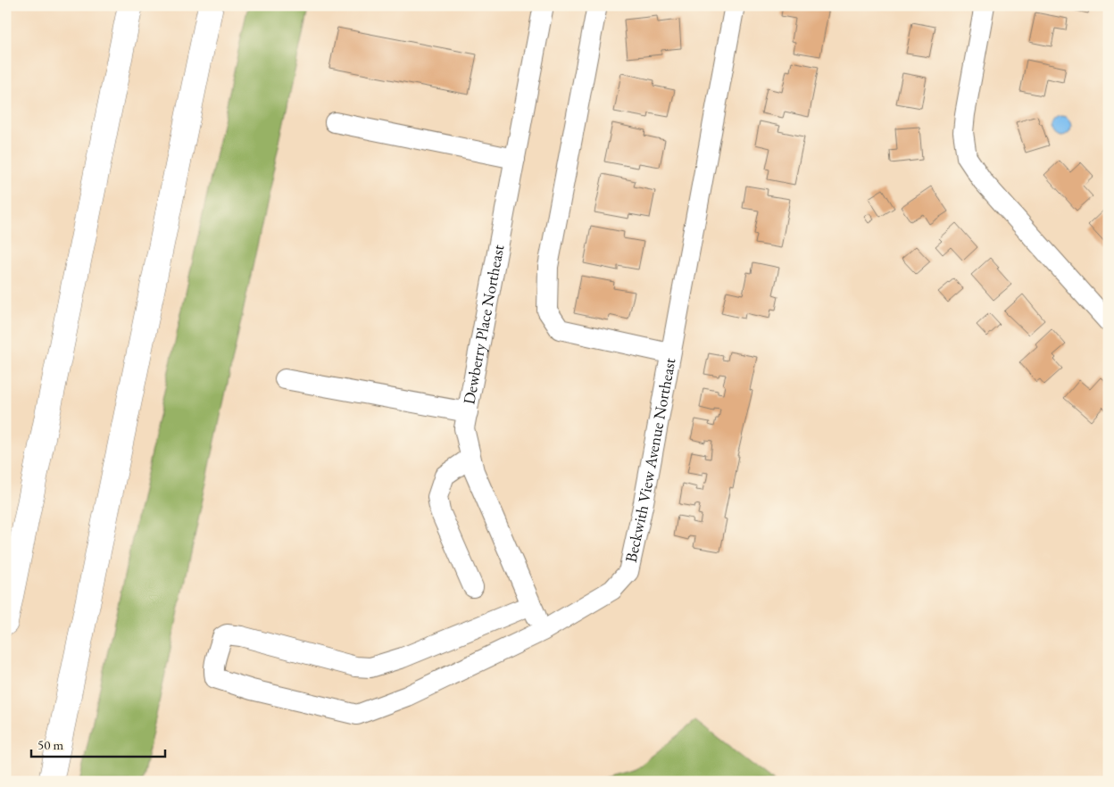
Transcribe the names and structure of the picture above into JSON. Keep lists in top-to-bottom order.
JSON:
{
  "streets": {
    "street": ["Dewberry Place Northeast", "Beckwith View Avenue Northeast"]
  },
  "crossings": [
    ["Dewberry Place Northeast", "Beckwith View Avenue Northeast"]
  ],
  "scale_bar": "50 m"
}
